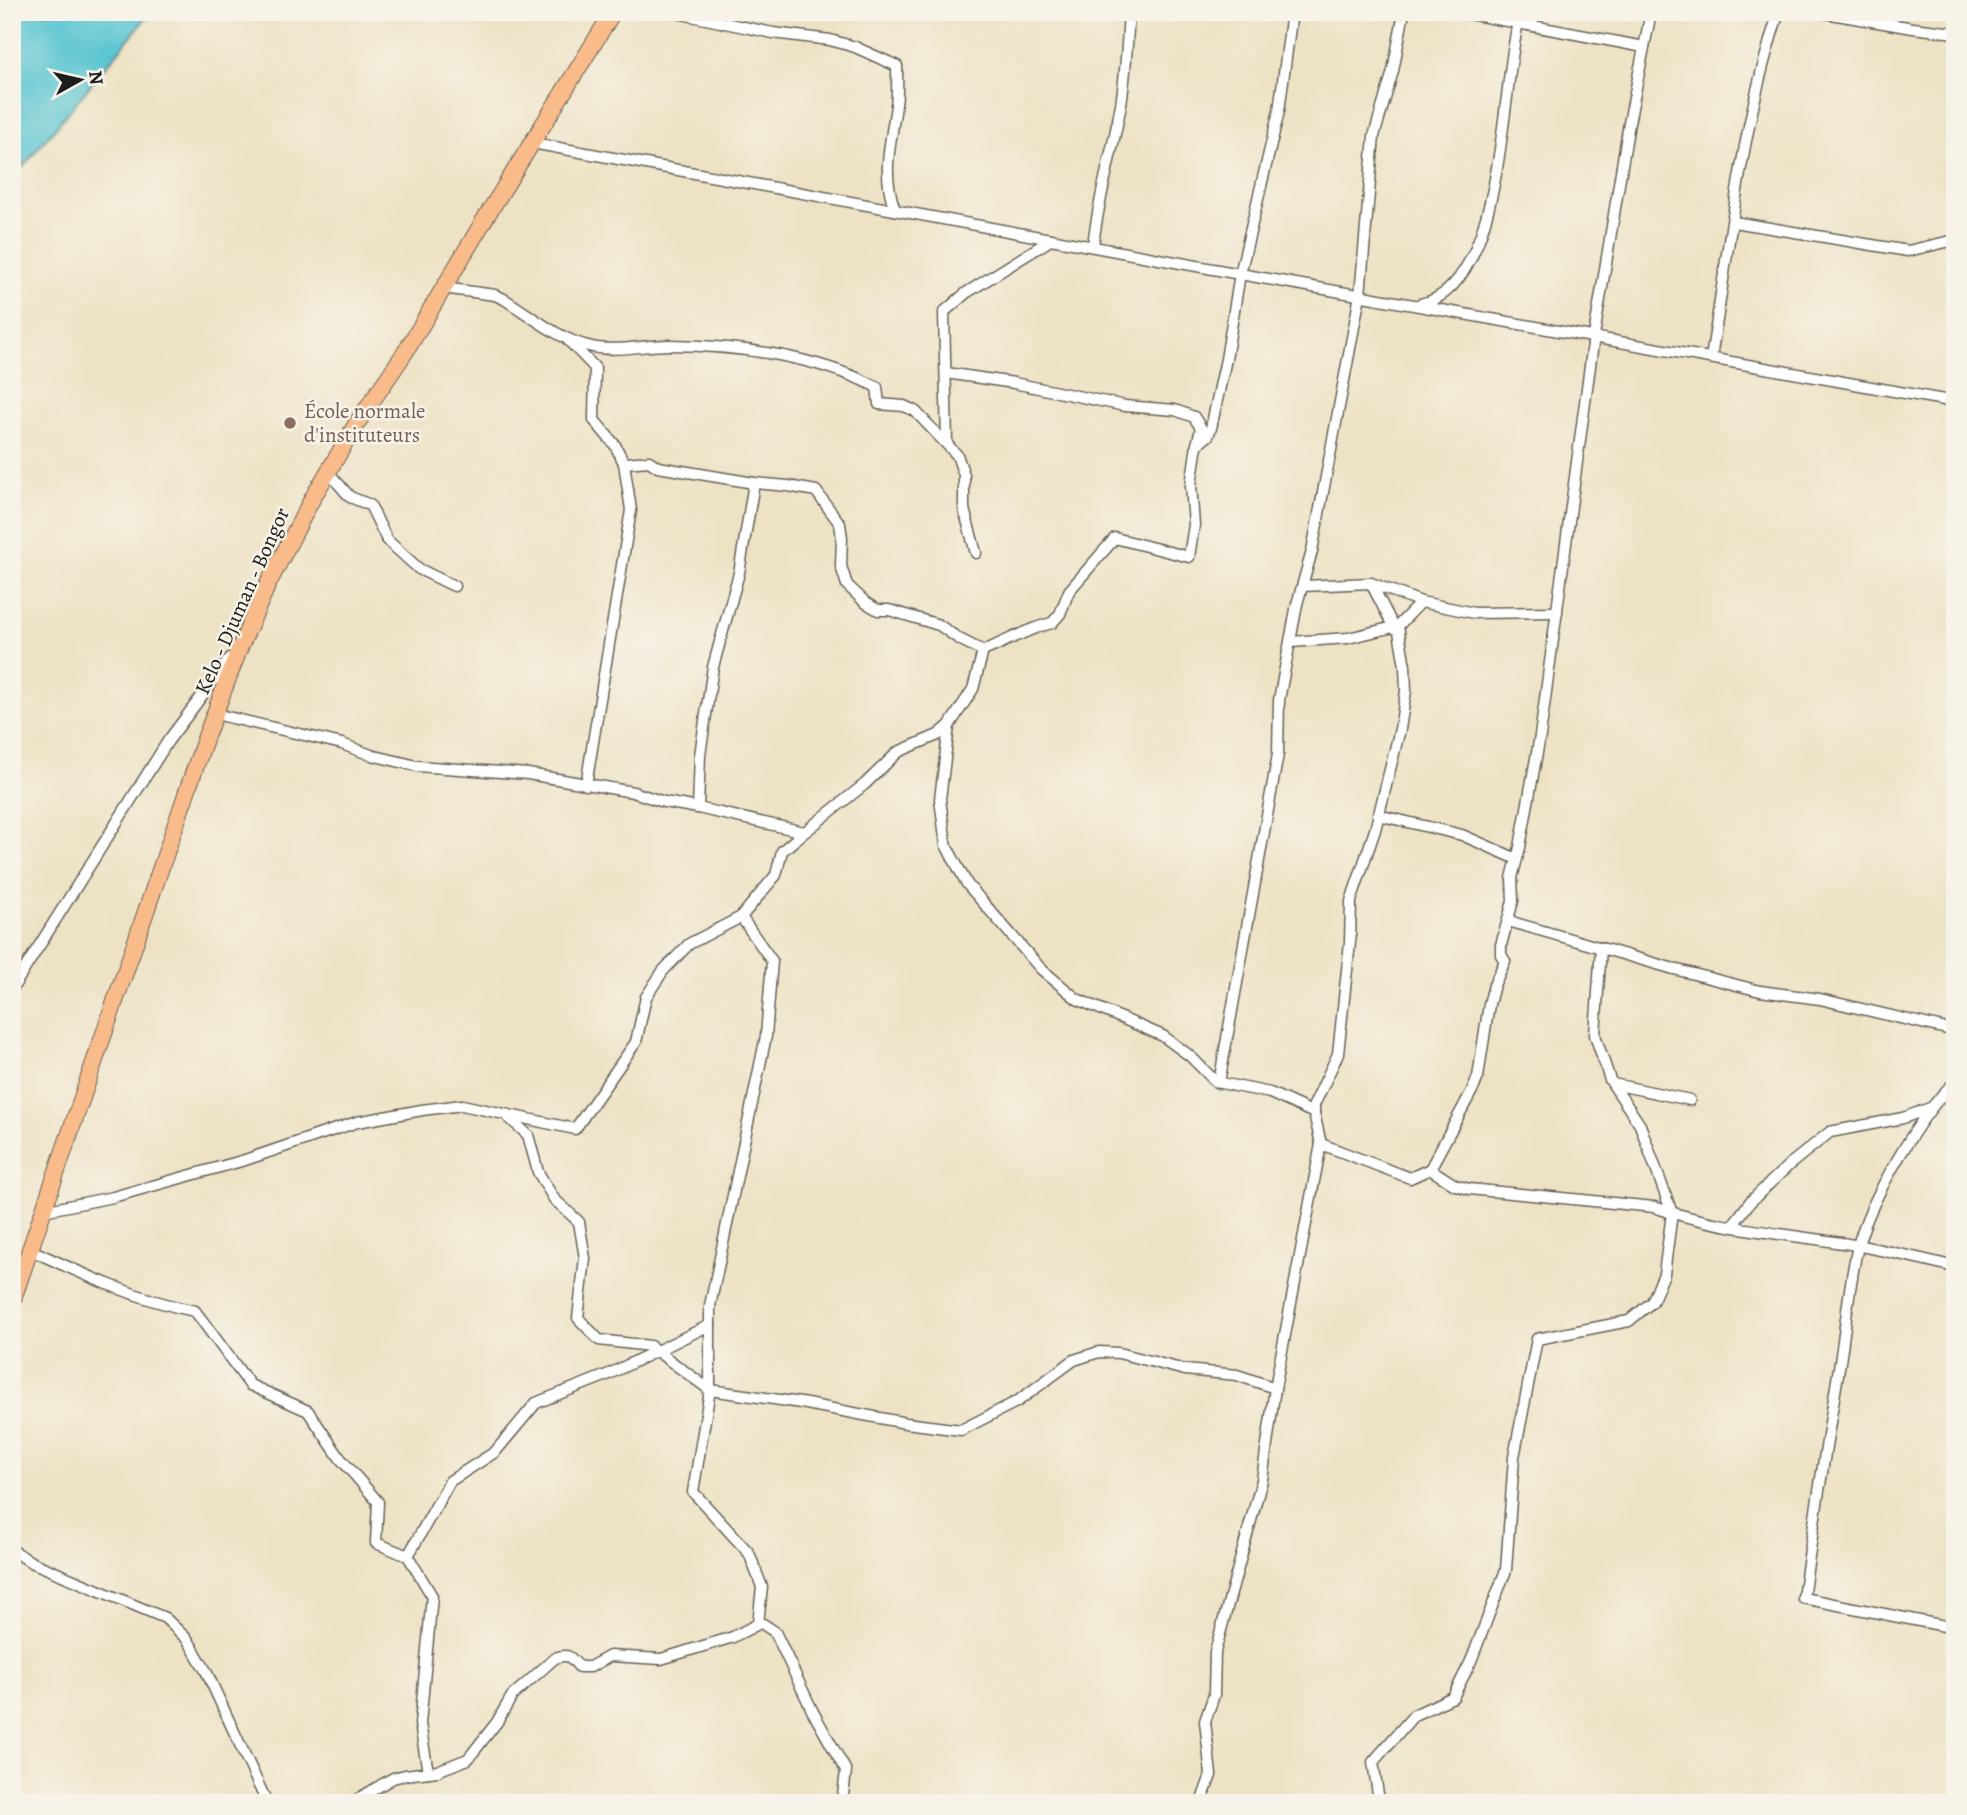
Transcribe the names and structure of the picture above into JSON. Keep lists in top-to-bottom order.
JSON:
{
  "streets": {
    "highway": ["Kelo - Djuman - Bongor"]
  },
  "places": ["École normale d'instituteurs"],
  "north": "right"
}
